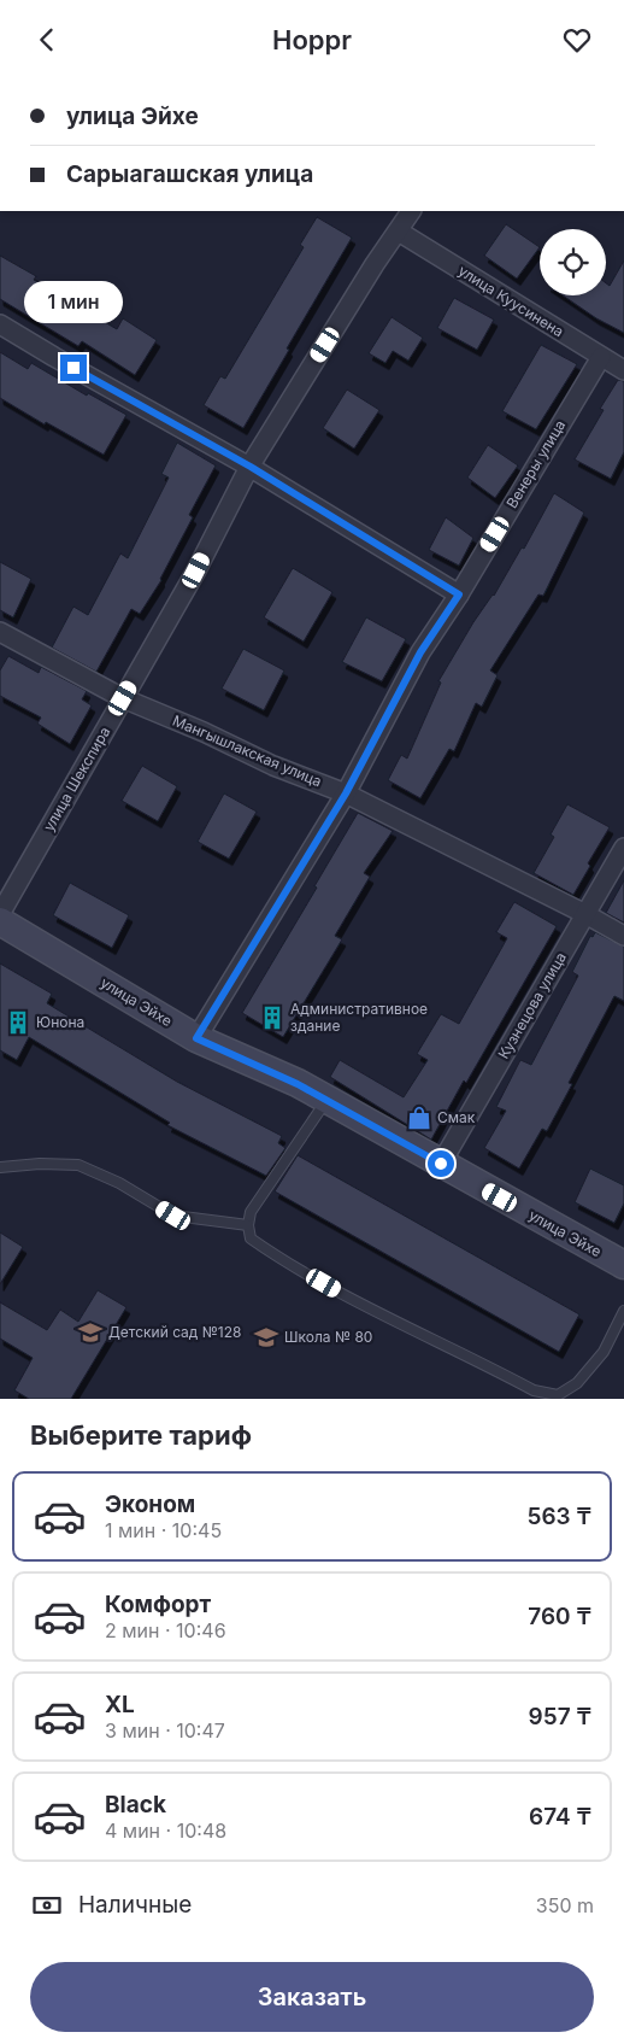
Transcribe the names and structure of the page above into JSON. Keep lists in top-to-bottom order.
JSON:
{
  "streets": {
    "street": [
      "улица Куусинена",
      "Венеры улица",
      "Мангышлакская улица",
      "улица Шекспира",
      "улица Эйхе",
      "Кузнецова улица"
    ]
  },
  "crossings": [
    ["улица Куусинена", "Венеры улица"],
    ["улица Куусинена", "улица Шекспира"],
    ["Венеры улица", "Мангышлакская улица"],
    ["Венеры улица", "улица Эйхе"],
    ["Мангышлакская улица", "улица Шекспира"],
    ["Мангышлакская улица", "Кузнецова улица"],
    ["улица Эйхе", "Кузнецова улица"]
  ],
  "places": {
    "building": ["Административное здание", "Юнона"],
    "shop": ["Смак"],
    "school or university": ["Детский сад №128", "Школа № 80"]
  },
  "page": {
    "header": "Hoppr",
    "banner": ["улица Эйхе", "Сарыагашская улица"],
    "bubble": "1 мин",
    "heading": "Выберите тариф",
    "list": [
      {
        "name": "Эконом",
        "note": "1 мин · 10:45",
        "value": "563 ₸"
      },
      {
        "name": "Комфорт",
        "note": "2 мин · 10:46",
        "value": "760 ₸"
      },
      {
        "name": "XL",
        "note": "3 мин · 10:47",
        "value": "957 ₸"
      },
      {
        "name": "Black",
        "note": "4 мин · 10:48",
        "value": "674 ₸"
      }
    ],
    "pay": ["Наличные", "350 m"],
    "buttons": "Заказать"
  }
}
